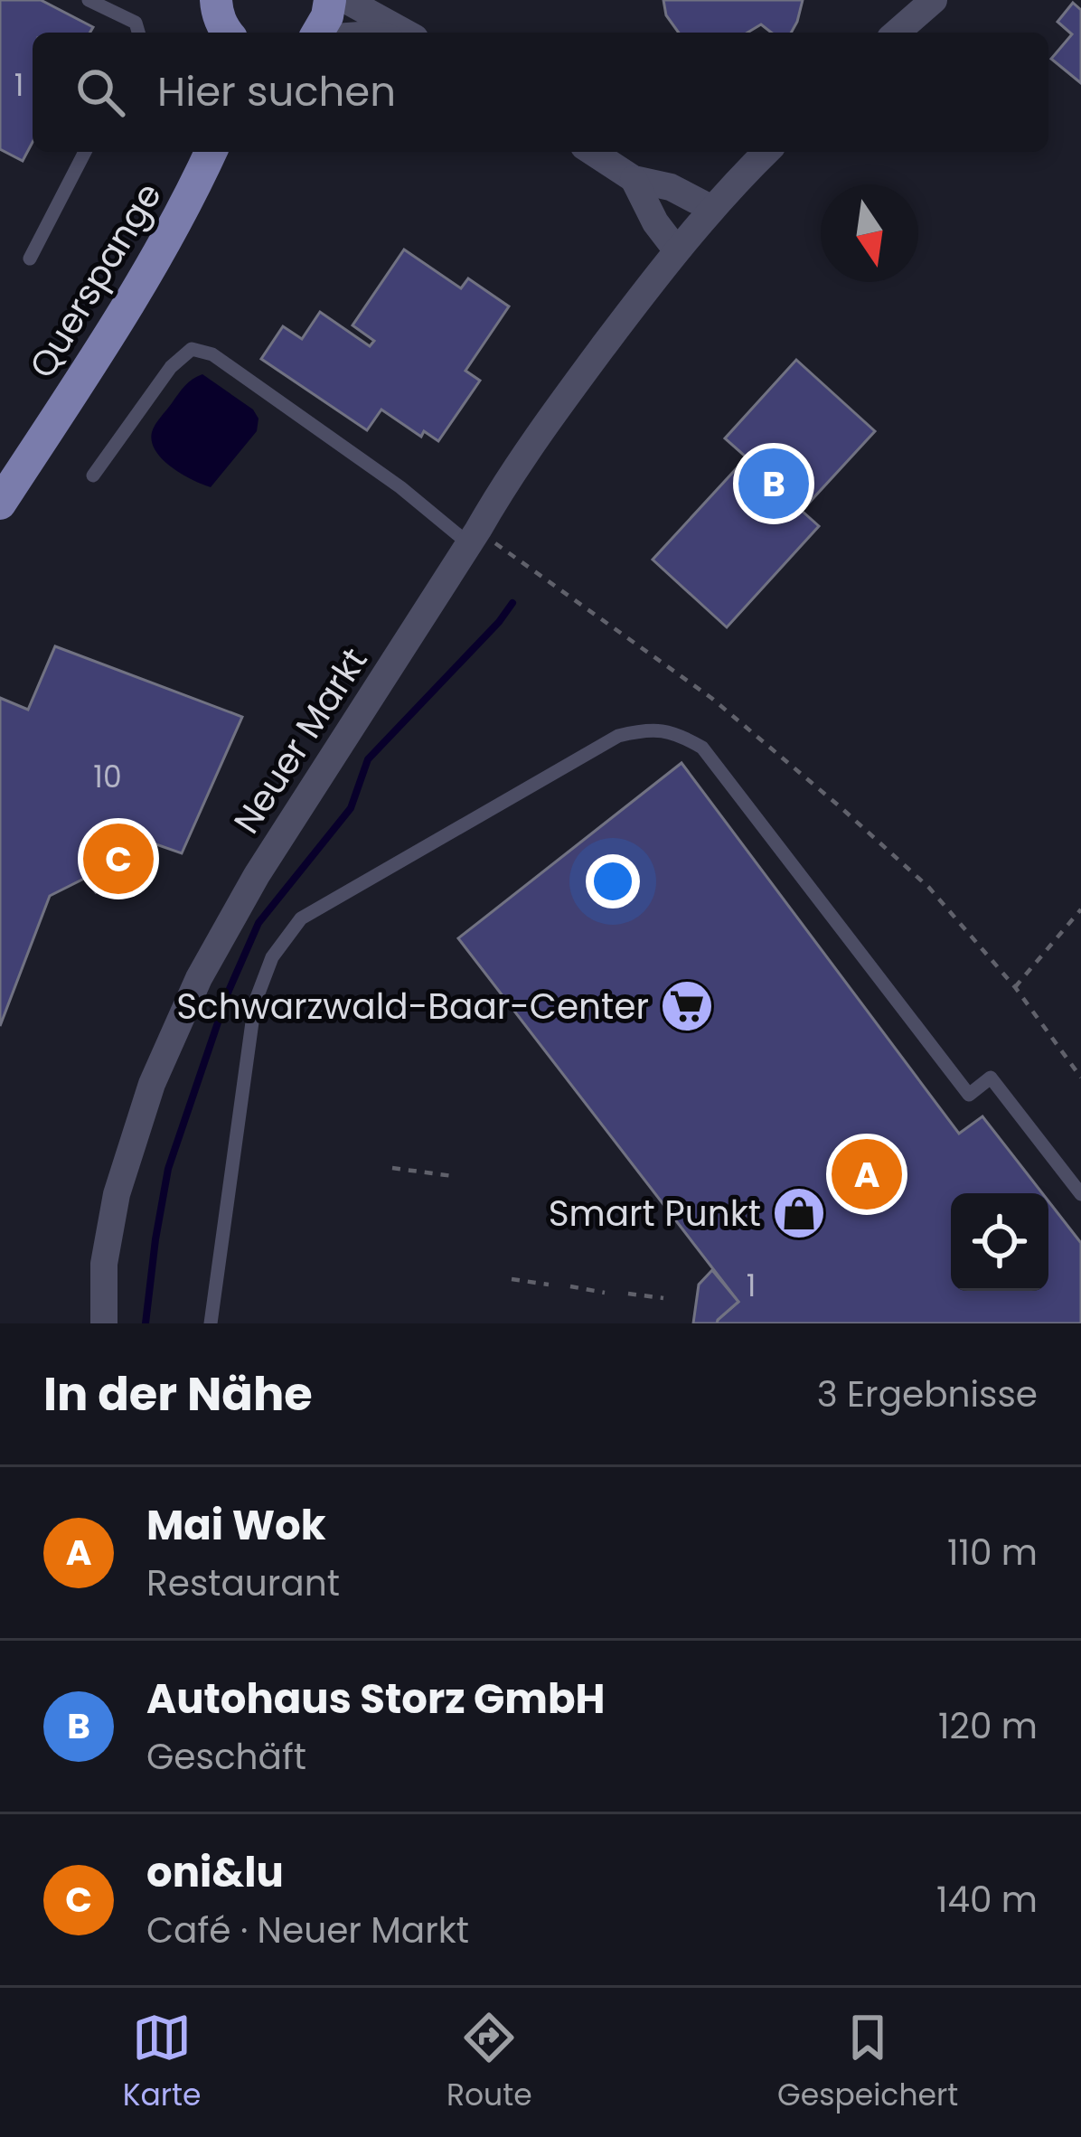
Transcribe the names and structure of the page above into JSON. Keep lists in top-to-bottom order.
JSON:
{
  "streets": {
    "main road": ["Querspange"],
    "street": ["Neuer Markt"]
  },
  "places": {
    "supermarket": ["Schwarzwald-Baar-Center"],
    "shop": ["Smart Punkt"]
  },
  "house_numbers": ["1", "10", "1"],
  "north": "bottom",
  "page": {
    "search": "Hier suchen",
    "pins": ["B", "C", "A"],
    "heading": ["In der Nähe", "3 Ergebnisse"],
    "list": [
      {
        "mark": "A",
        "name": "Mai Wok",
        "note": "Restaurant",
        "value": "110 m"
      },
      {
        "mark": "B",
        "name": "Autohaus Storz GmbH",
        "note": "Geschäft",
        "value": "120 m"
      },
      {
        "mark": "C",
        "name": "oni&lu",
        "note": "Café · Neuer Markt",
        "value": "140 m"
      }
    ],
    "nav": ["Karte", "Route", "Gespeichert"]
  }
}
